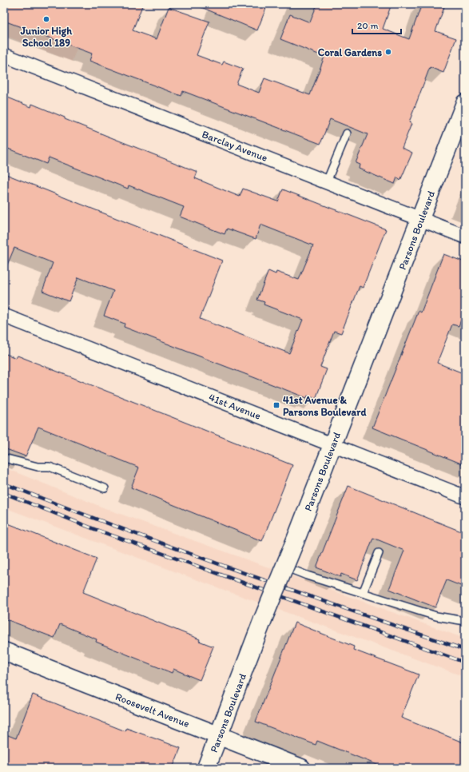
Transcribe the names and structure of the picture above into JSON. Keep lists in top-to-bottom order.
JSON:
{
  "streets": {
    "street": [
      "Barclay Avenue",
      "Parsons Boulevard",
      "41st Avenue",
      "Roosevelt Avenue"
    ]
  },
  "crossings": [
    ["Barclay Avenue", "Parsons Boulevard"],
    ["Parsons Boulevard", "41st Avenue"],
    ["Parsons Boulevard", "Roosevelt Avenue"]
  ],
  "places": {
    "other": ["Junior High School 189", "Coral Gardens"],
    "transit": ["41st Avenue & Parsons Boulevard"]
  },
  "scale_bar": "20 m"
}
